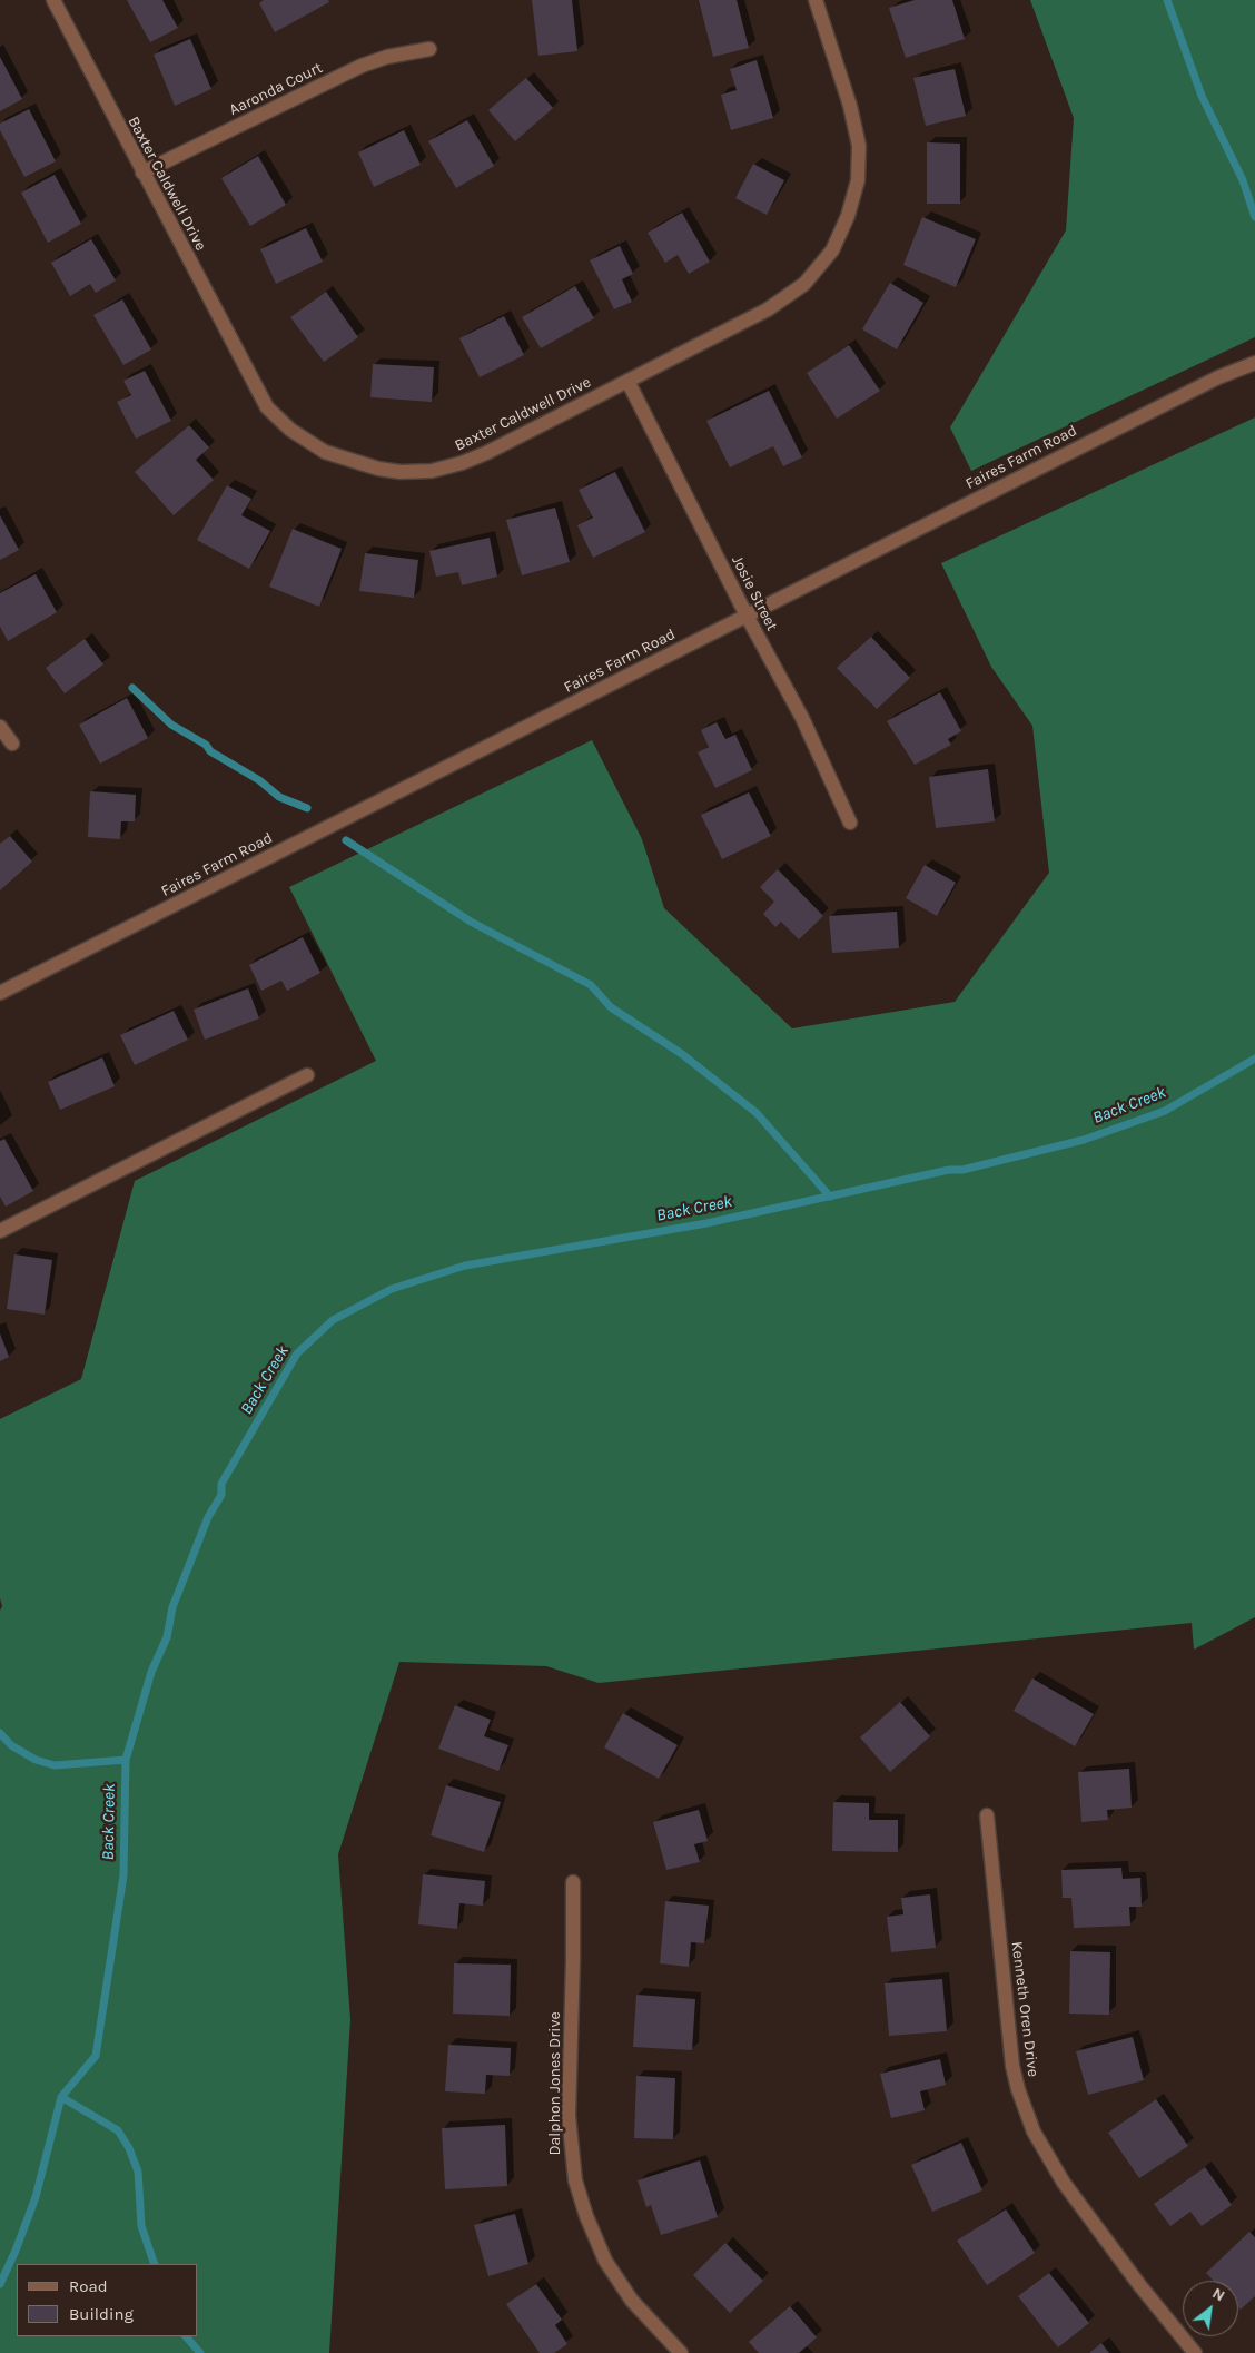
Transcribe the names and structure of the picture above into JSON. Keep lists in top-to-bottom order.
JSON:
{
  "streets": {
    "street": [
      "Aaronda Court",
      "Baxter Caldwell Drive",
      "Faires Farm Road",
      "Josie Street",
      "Kenneth Oren Drive",
      "Dalphon Jones Drive"
    ]
  },
  "crossings": [
    ["Aaronda Court", "Baxter Caldwell Drive"],
    ["Baxter Caldwell Drive", "Josie Street"],
    ["Faires Farm Road", "Josie Street"]
  ],
  "water": ["Back Creek"],
  "legend": ["Road", "Building"],
  "north": "top right"
}
